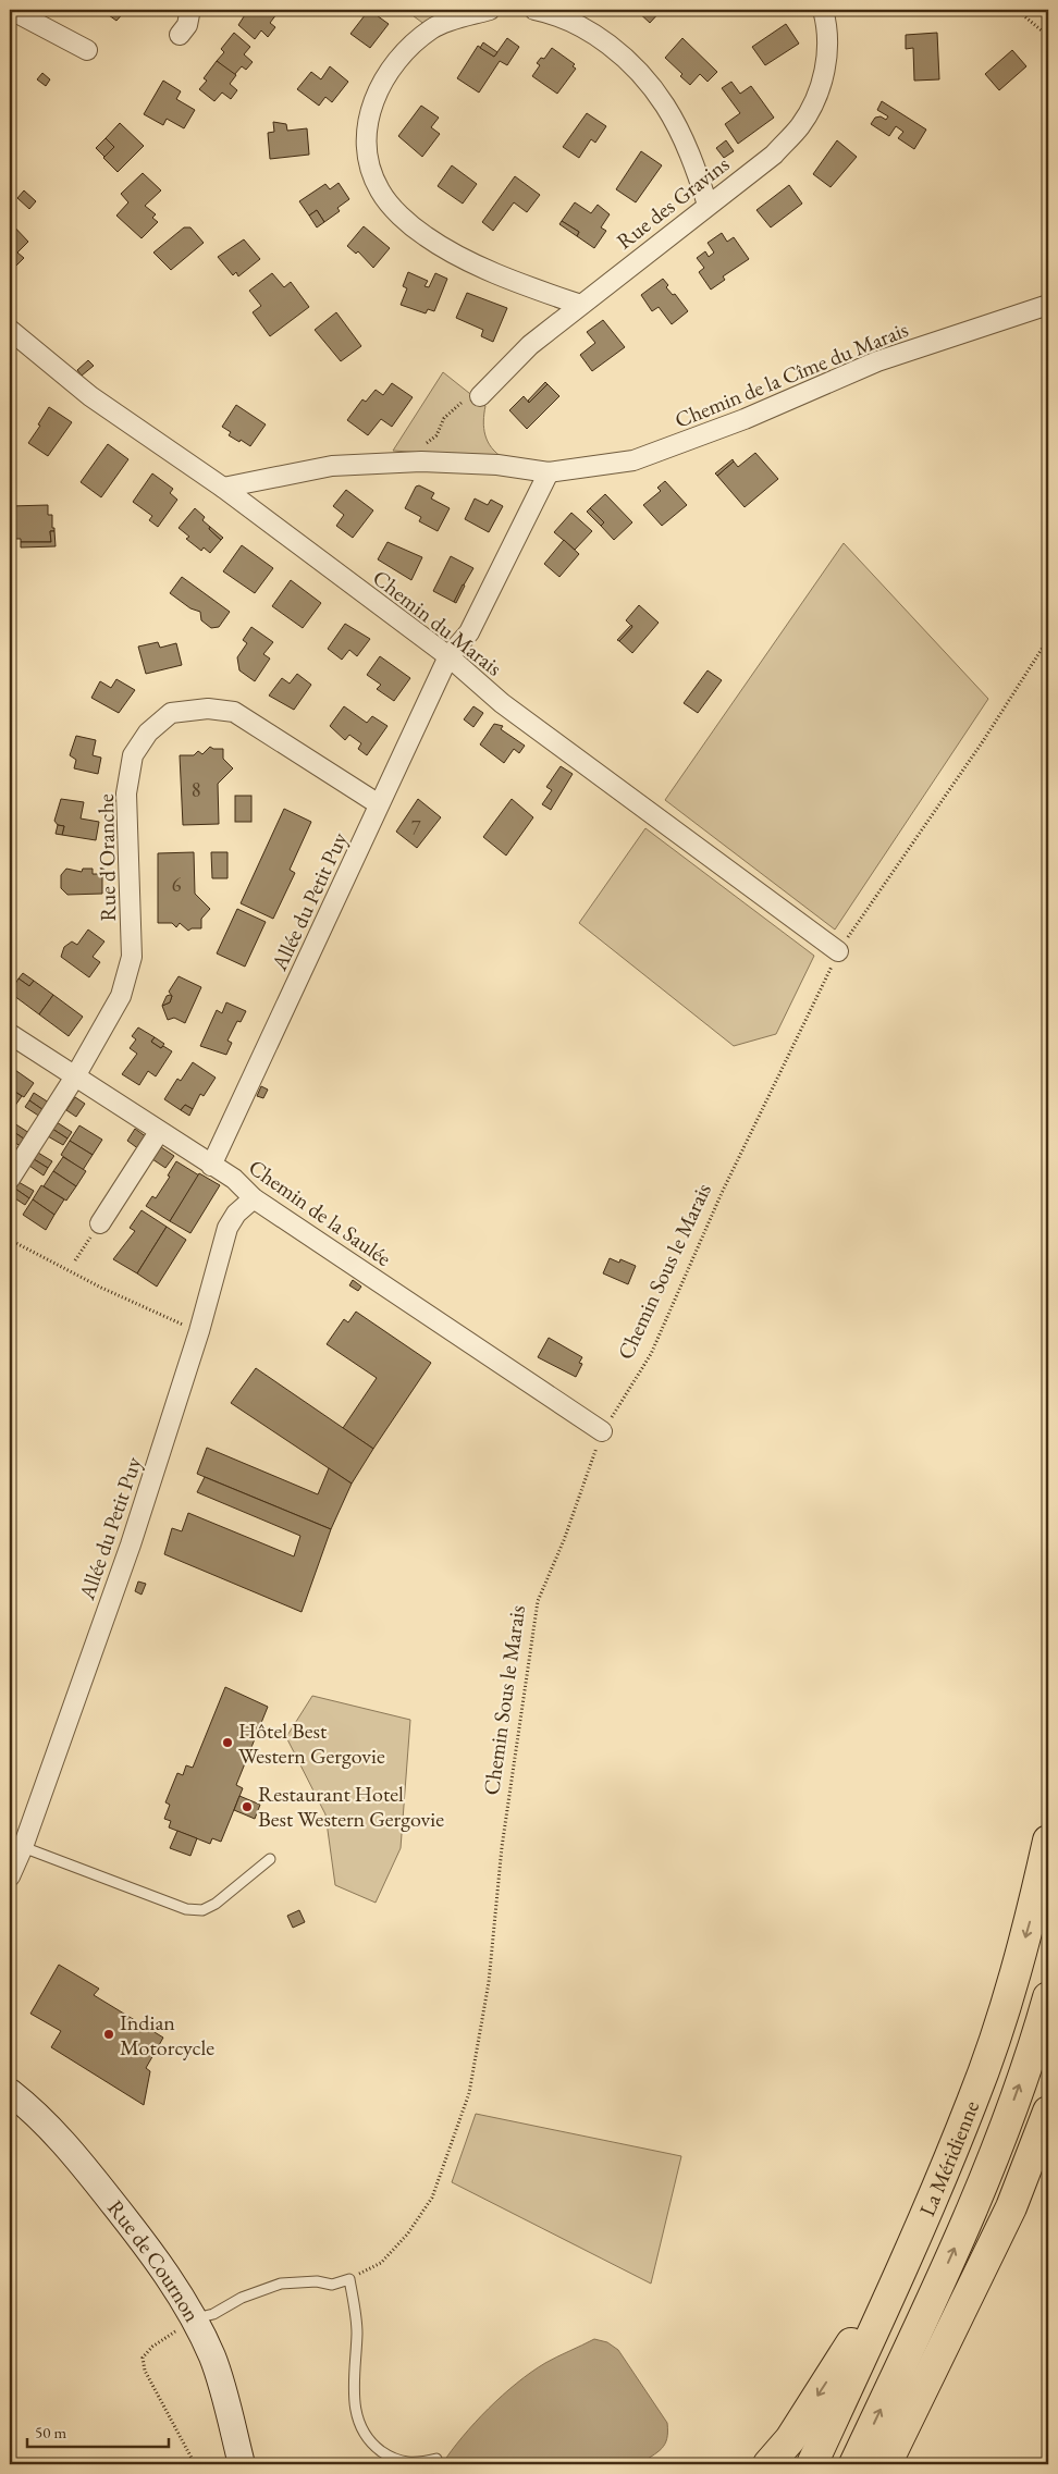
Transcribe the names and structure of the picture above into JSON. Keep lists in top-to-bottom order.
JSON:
{
  "streets": {
    "highway": ["La Méridienne"],
    "street": [
      "Rue des Gravins",
      "Chemin de la Cîme du Marais",
      "Chemin du Marais",
      "Rue d'Oranche",
      "Allée du Petit Puy",
      "Chemin de la Saulée",
      "Rue de Cournon"
    ],
    "path": ["Chemin Sous le Marais"]
  },
  "crossings": [
    ["Chemin de la Cîme du Marais", "Chemin du Marais"],
    ["Chemin du Marais", "Allée du Petit Puy"],
    ["Chemin du Marais", "Chemin Sous le Marais"],
    ["Rue d'Oranche", "Allée du Petit Puy"],
    ["Rue d'Oranche", "Chemin de la Saulée"],
    ["Allée du Petit Puy", "Chemin de la Saulée"],
    ["Chemin de la Saulée", "Chemin Sous le Marais"]
  ],
  "places": ["Hôtel Best Western Gergovie", "Restaurant Hotel Best Western Gergovie", "Indian Motorcycle"],
  "house_numbers": ["8", "7", "6"],
  "scale_bar": "50 m"
}
